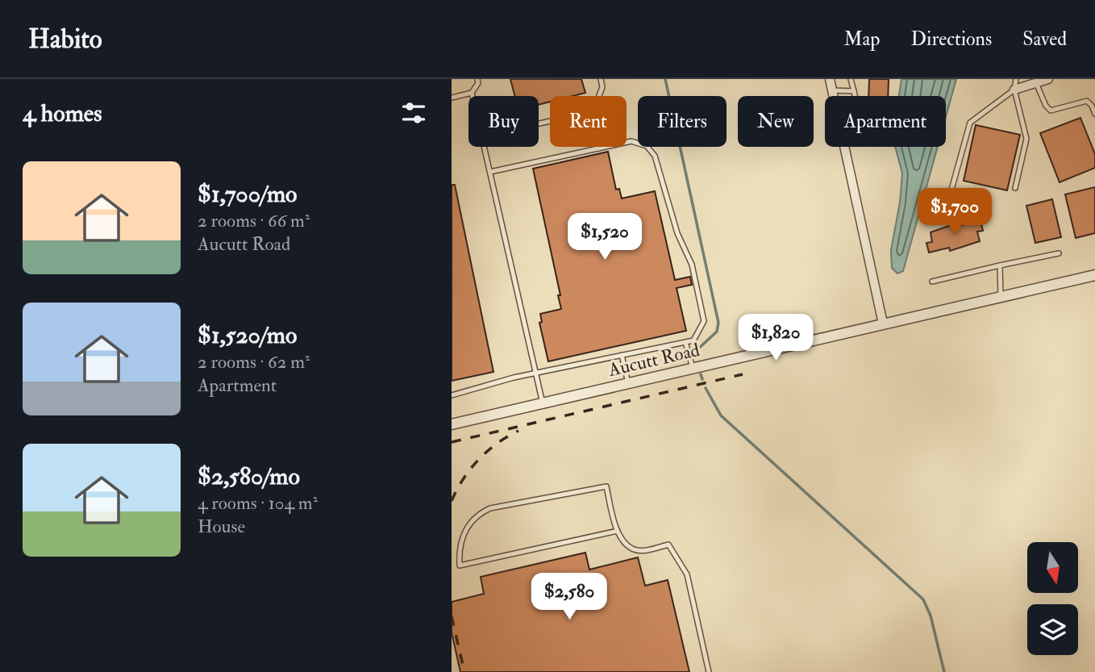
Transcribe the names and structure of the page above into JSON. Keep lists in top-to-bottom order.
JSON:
{
  "streets": {
    "street": ["Aucutt Road"]
  },
  "north": "bottom",
  "page": {
    "header": "Habito",
    "nav": ["Map", "Directions", "Saved"],
    "heading": "4 homes",
    "chip": [
      "Buy",
      "Rent",
      "Filters",
      "New",
      "Apartment"
    ],
    "list": [
      {
        "name": "$1,700/mo",
        "note": "2 rooms · 66 m² · Aucutt Road"
      },
      {
        "name": "$1,520/mo",
        "note": "2 rooms · 62 m² · Apartment"
      },
      {
        "name": "$2,580/mo",
        "note": "4 rooms · 104 m² · House"
      }
    ],
    "price": [
      "$1,700",
      "$1,520",
      "$1,820",
      "$2,580"
    ]
  }
}
